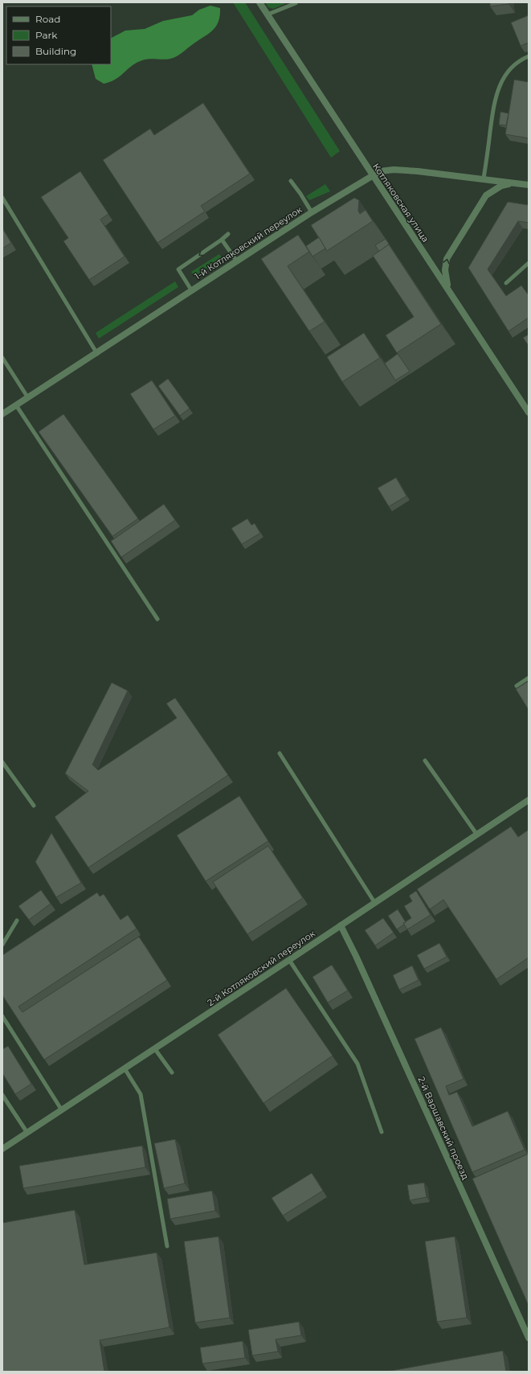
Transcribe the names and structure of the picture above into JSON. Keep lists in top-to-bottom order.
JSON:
{
  "streets": {
    "street": [
      "Котляковская улица",
      "1-й Котляковский переулок",
      "2-й Котляковский переулок",
      "2-й Варшавский проезд"
    ]
  },
  "crossings": [
    ["Котляковская улица", "1-й Котляковский переулок"],
    ["2-й Котляковский переулок", "2-й Варшавский проезд"]
  ],
  "legend": ["Road", "Park", "Building"]
}
